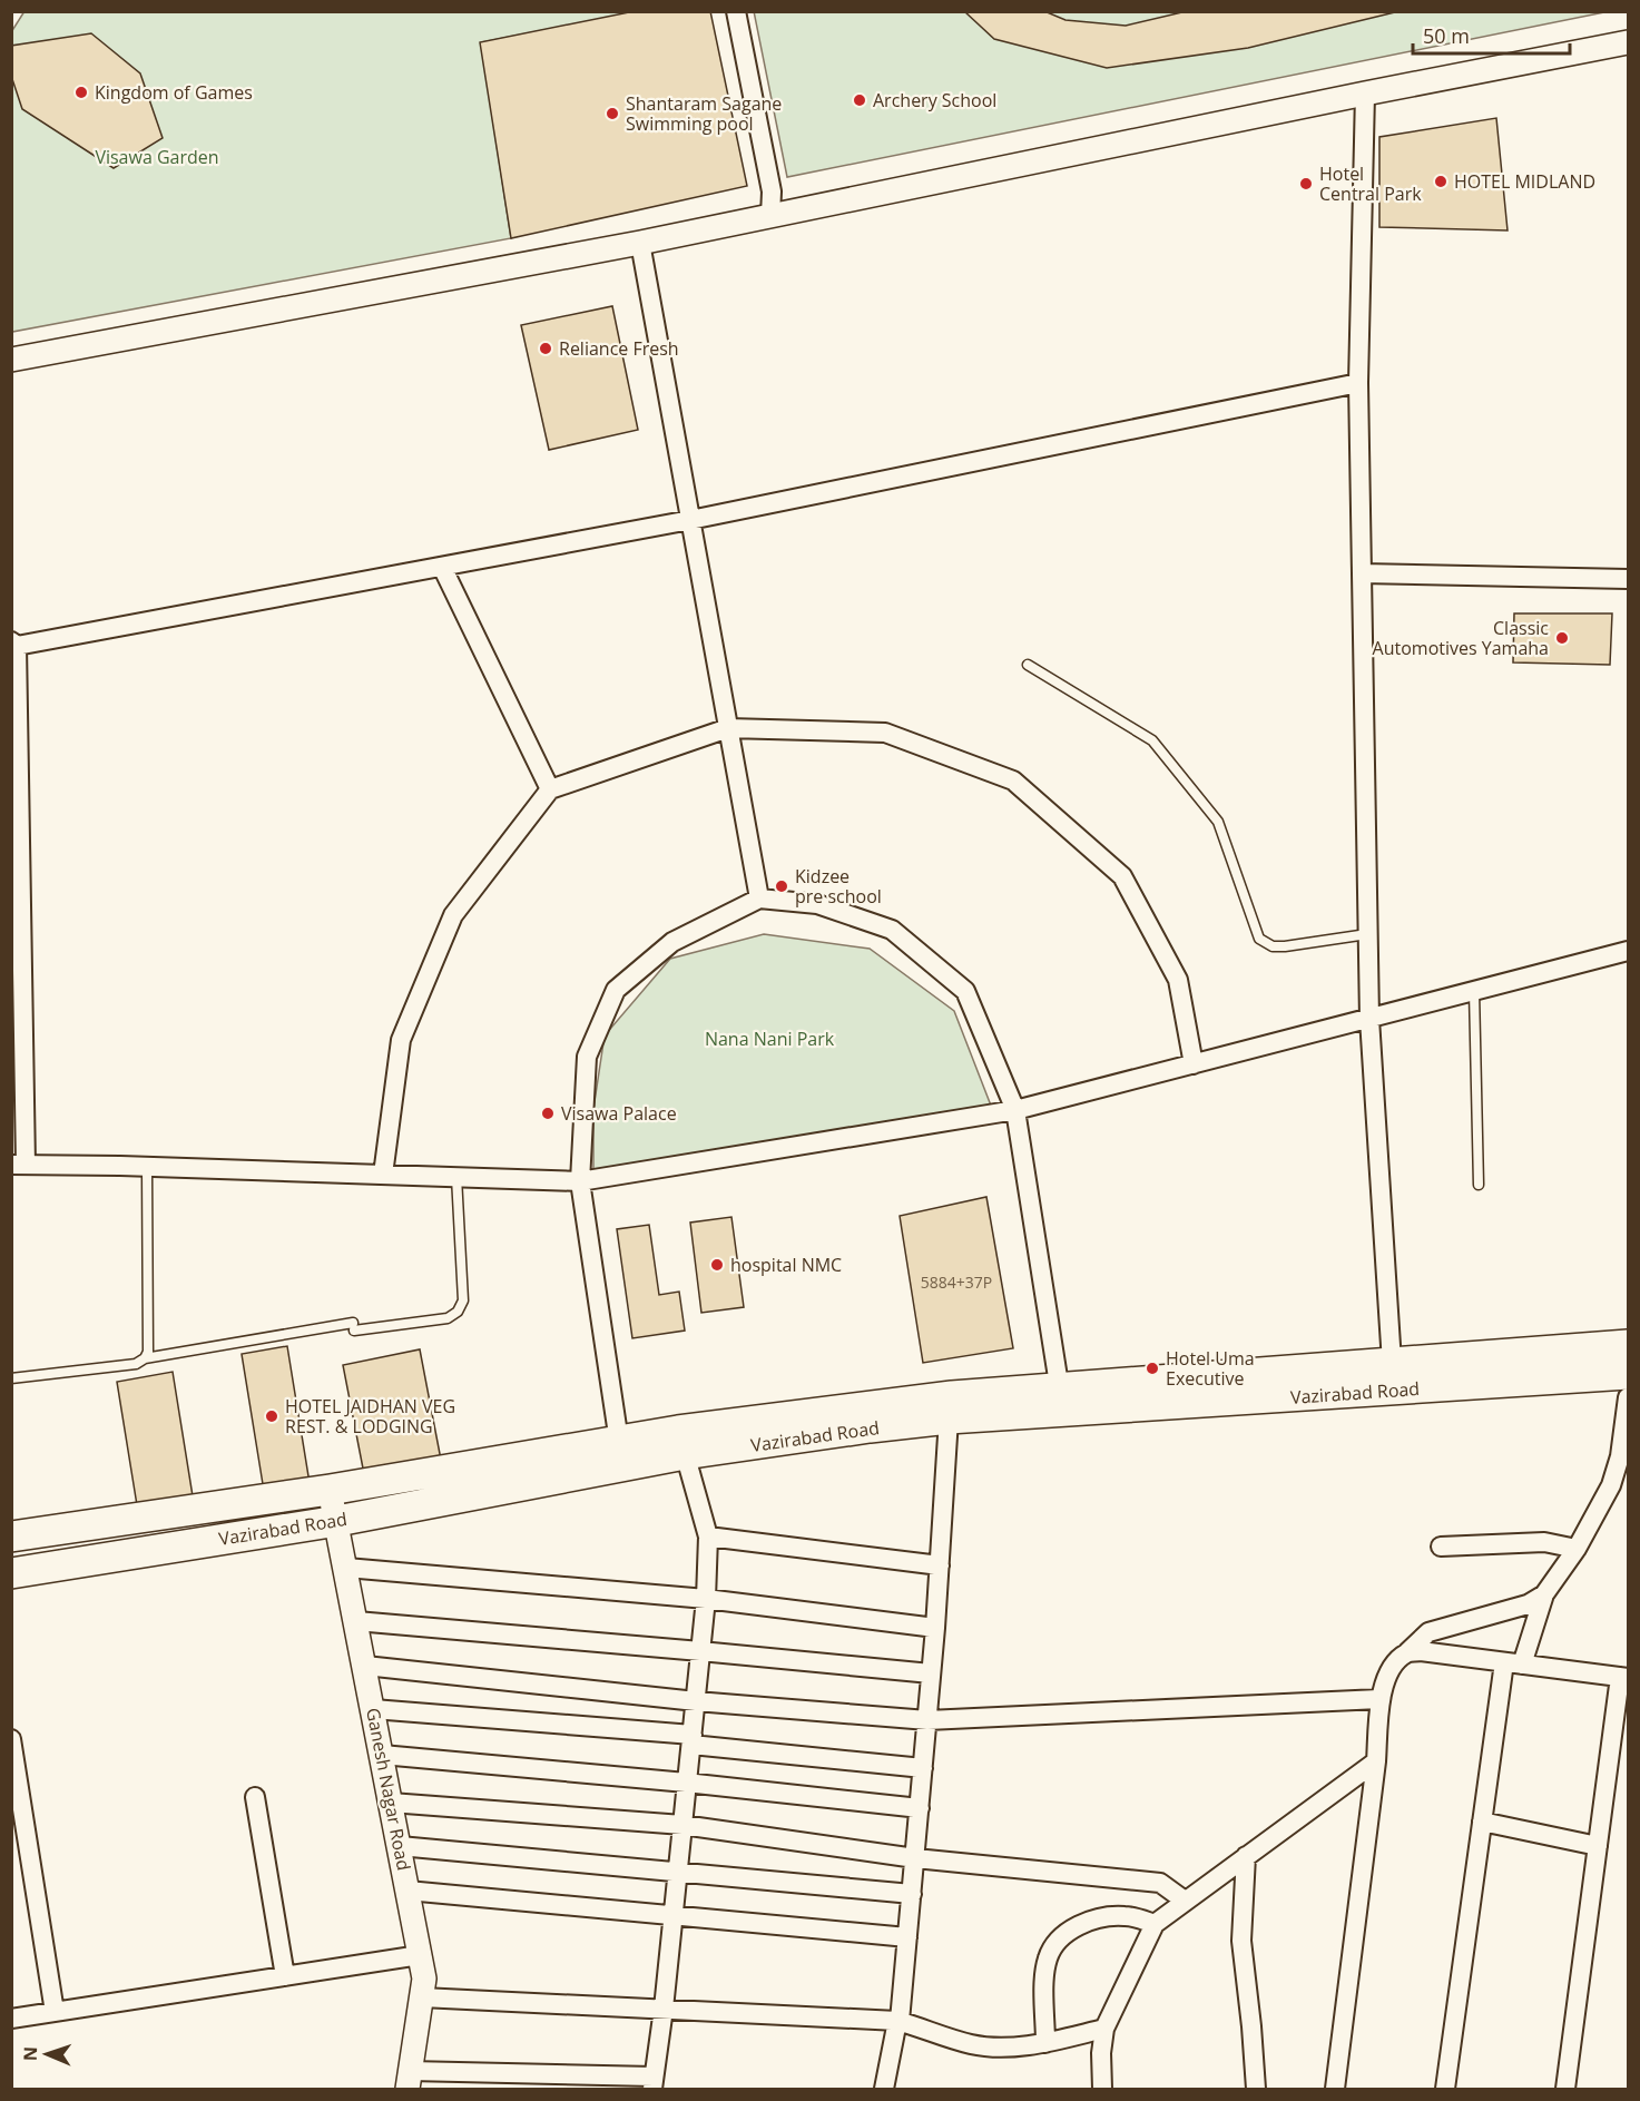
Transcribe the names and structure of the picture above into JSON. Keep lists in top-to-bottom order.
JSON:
{
  "streets": {
    "main road": ["Vazirabad Road"],
    "street": ["Ganesh Nagar Road"]
  },
  "crossings": [
    ["Vazirabad Road", "Ganesh Nagar Road"]
  ],
  "parks": ["Visawa Garden", "Nana Nani Park"],
  "places": [
    "Kingdom of Games",
    "Archery School",
    "Shantaram Sagane Swimming pool",
    "HOTEL MIDLAND",
    "Hotel Central Park",
    "Reliance Fresh",
    "Classic Automotives Yamaha",
    "Kidzee pre school",
    "Visawa Palace",
    "hospital NMC",
    "Hotel Uma Executive",
    "HOTEL JAIDHAN VEG REST. & LODGING"
  ],
  "house_numbers": ["5884+37P"],
  "scale_bar": "50 m",
  "north": "left"
}
